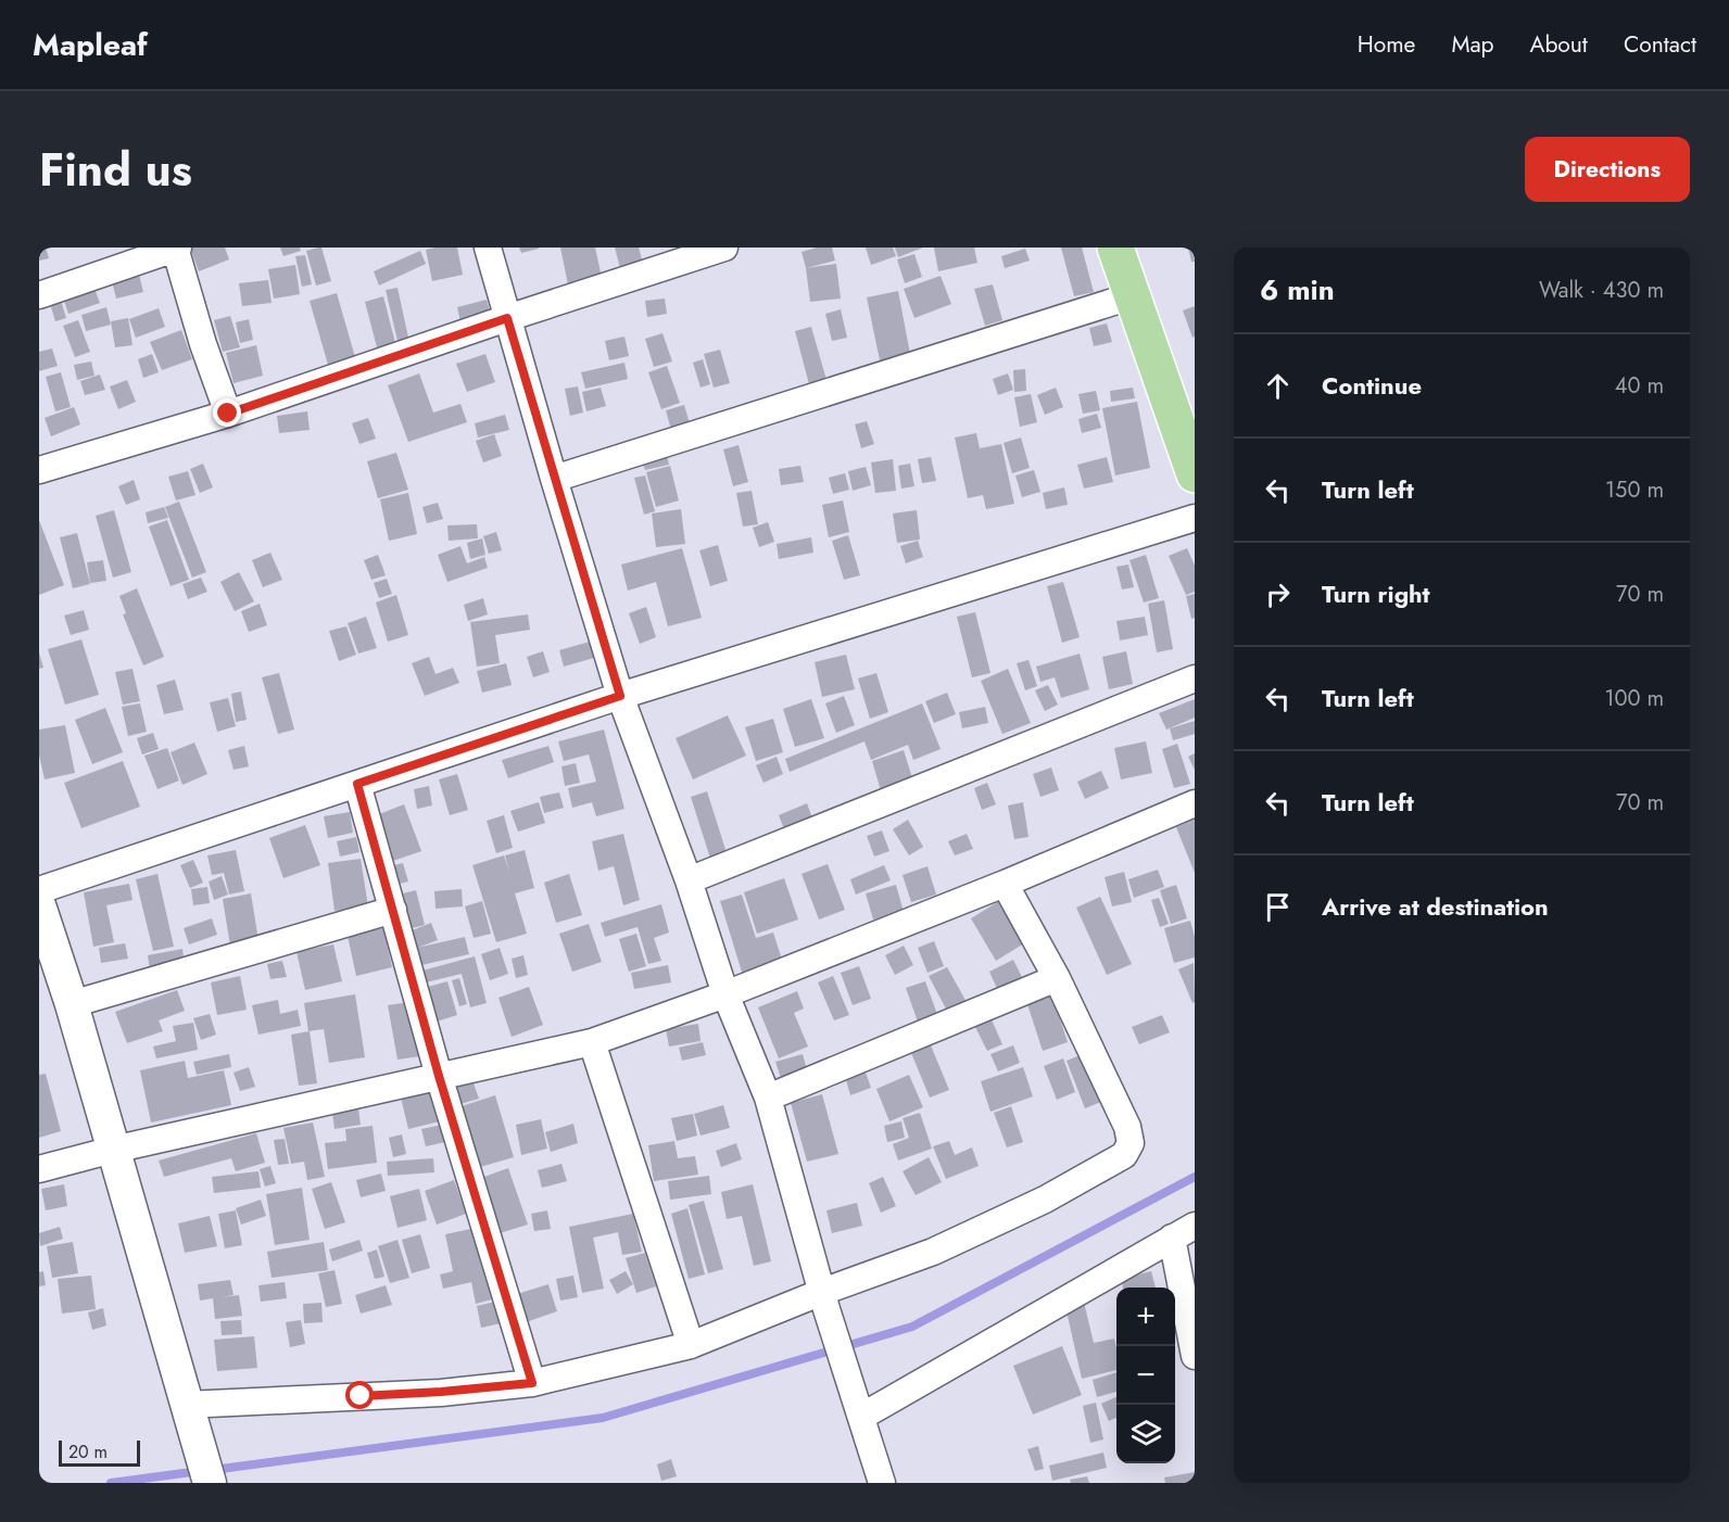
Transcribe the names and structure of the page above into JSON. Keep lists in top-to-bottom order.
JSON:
{
  "scale_bar": "20 m",
  "page": {
    "header": "Mapleaf",
    "nav": [
      "Home",
      "Map",
      "About",
      "Contact"
    ],
    "title": "Find us",
    "buttons": "Directions",
    "heading": ["6 min", "Walk · 430 m"],
    "list": [
      ["Continue", "40 m"],
      ["Turn left", "150 m"],
      ["Turn right", "70 m"],
      ["Turn left", "100 m"],
      ["Turn left", "70 m"],
      "Arrive at destination"
    ],
    "map_buttons": ["+", "−"],
    "scale": "20 m"
  }
}
